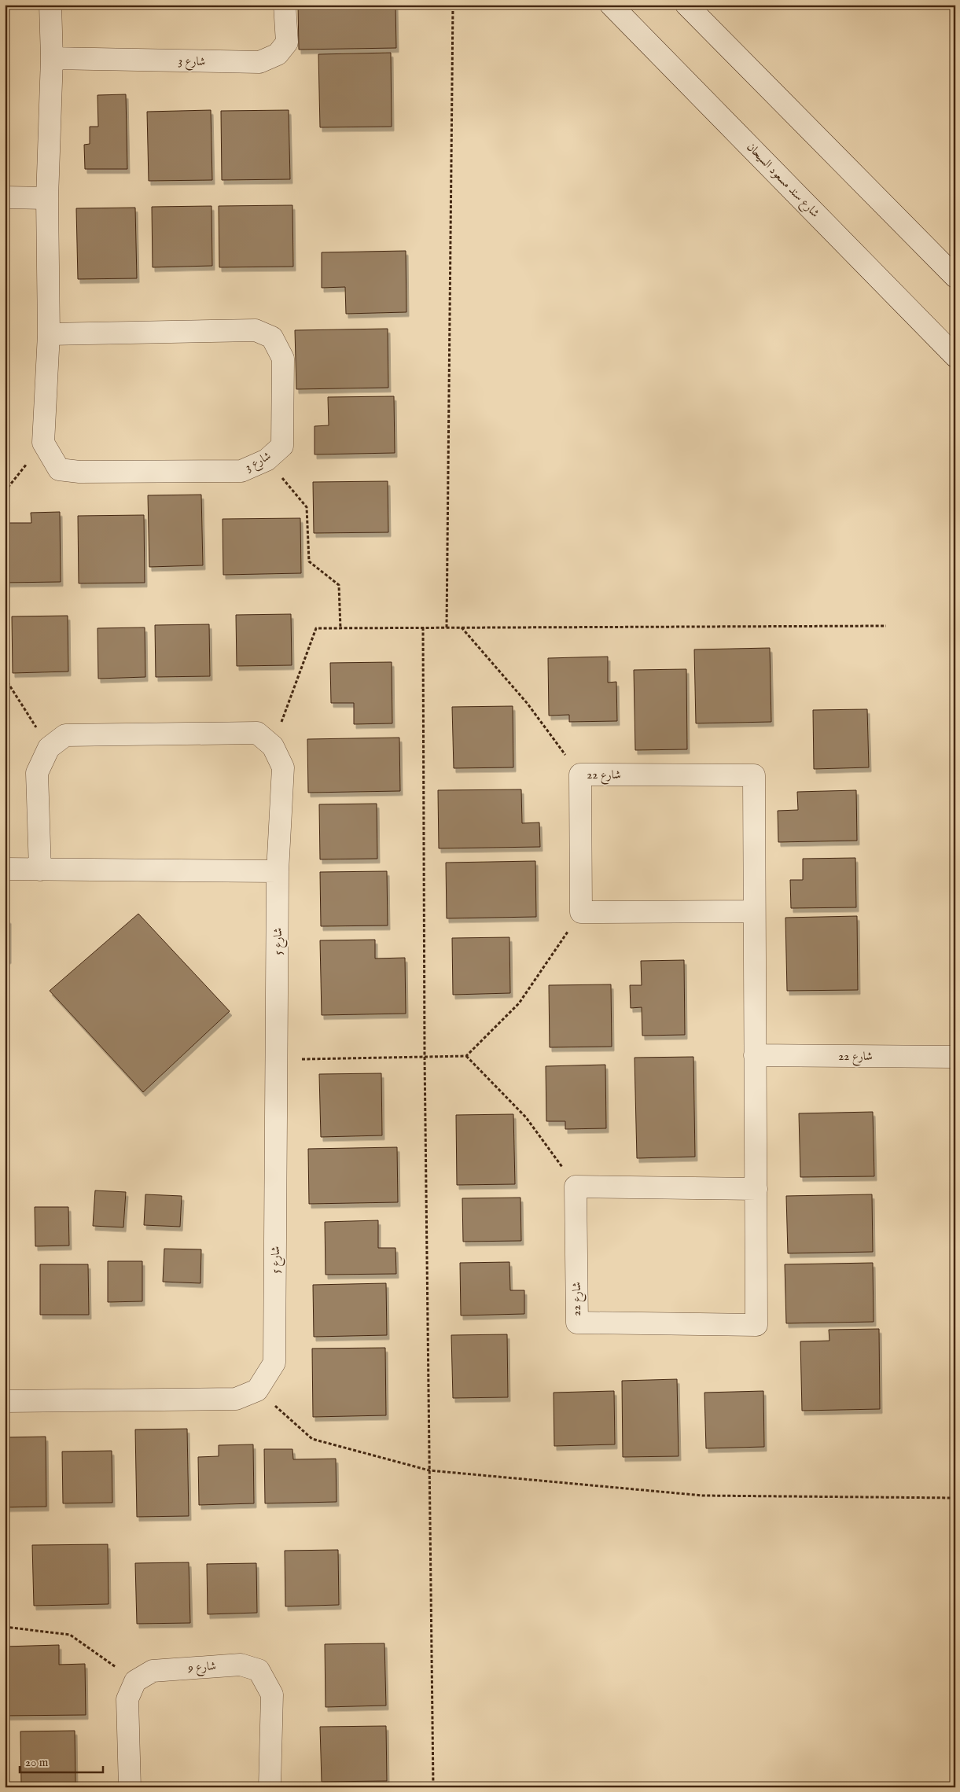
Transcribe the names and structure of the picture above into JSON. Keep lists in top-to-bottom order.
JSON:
{
  "streets": {
    "street": [
      "شارع 3",
      "شارع سند مسعود السيحان",
      "شارع 22",
      "شارع 5",
      "شارع 9"
    ]
  },
  "scale_bar": "20 m"
}
